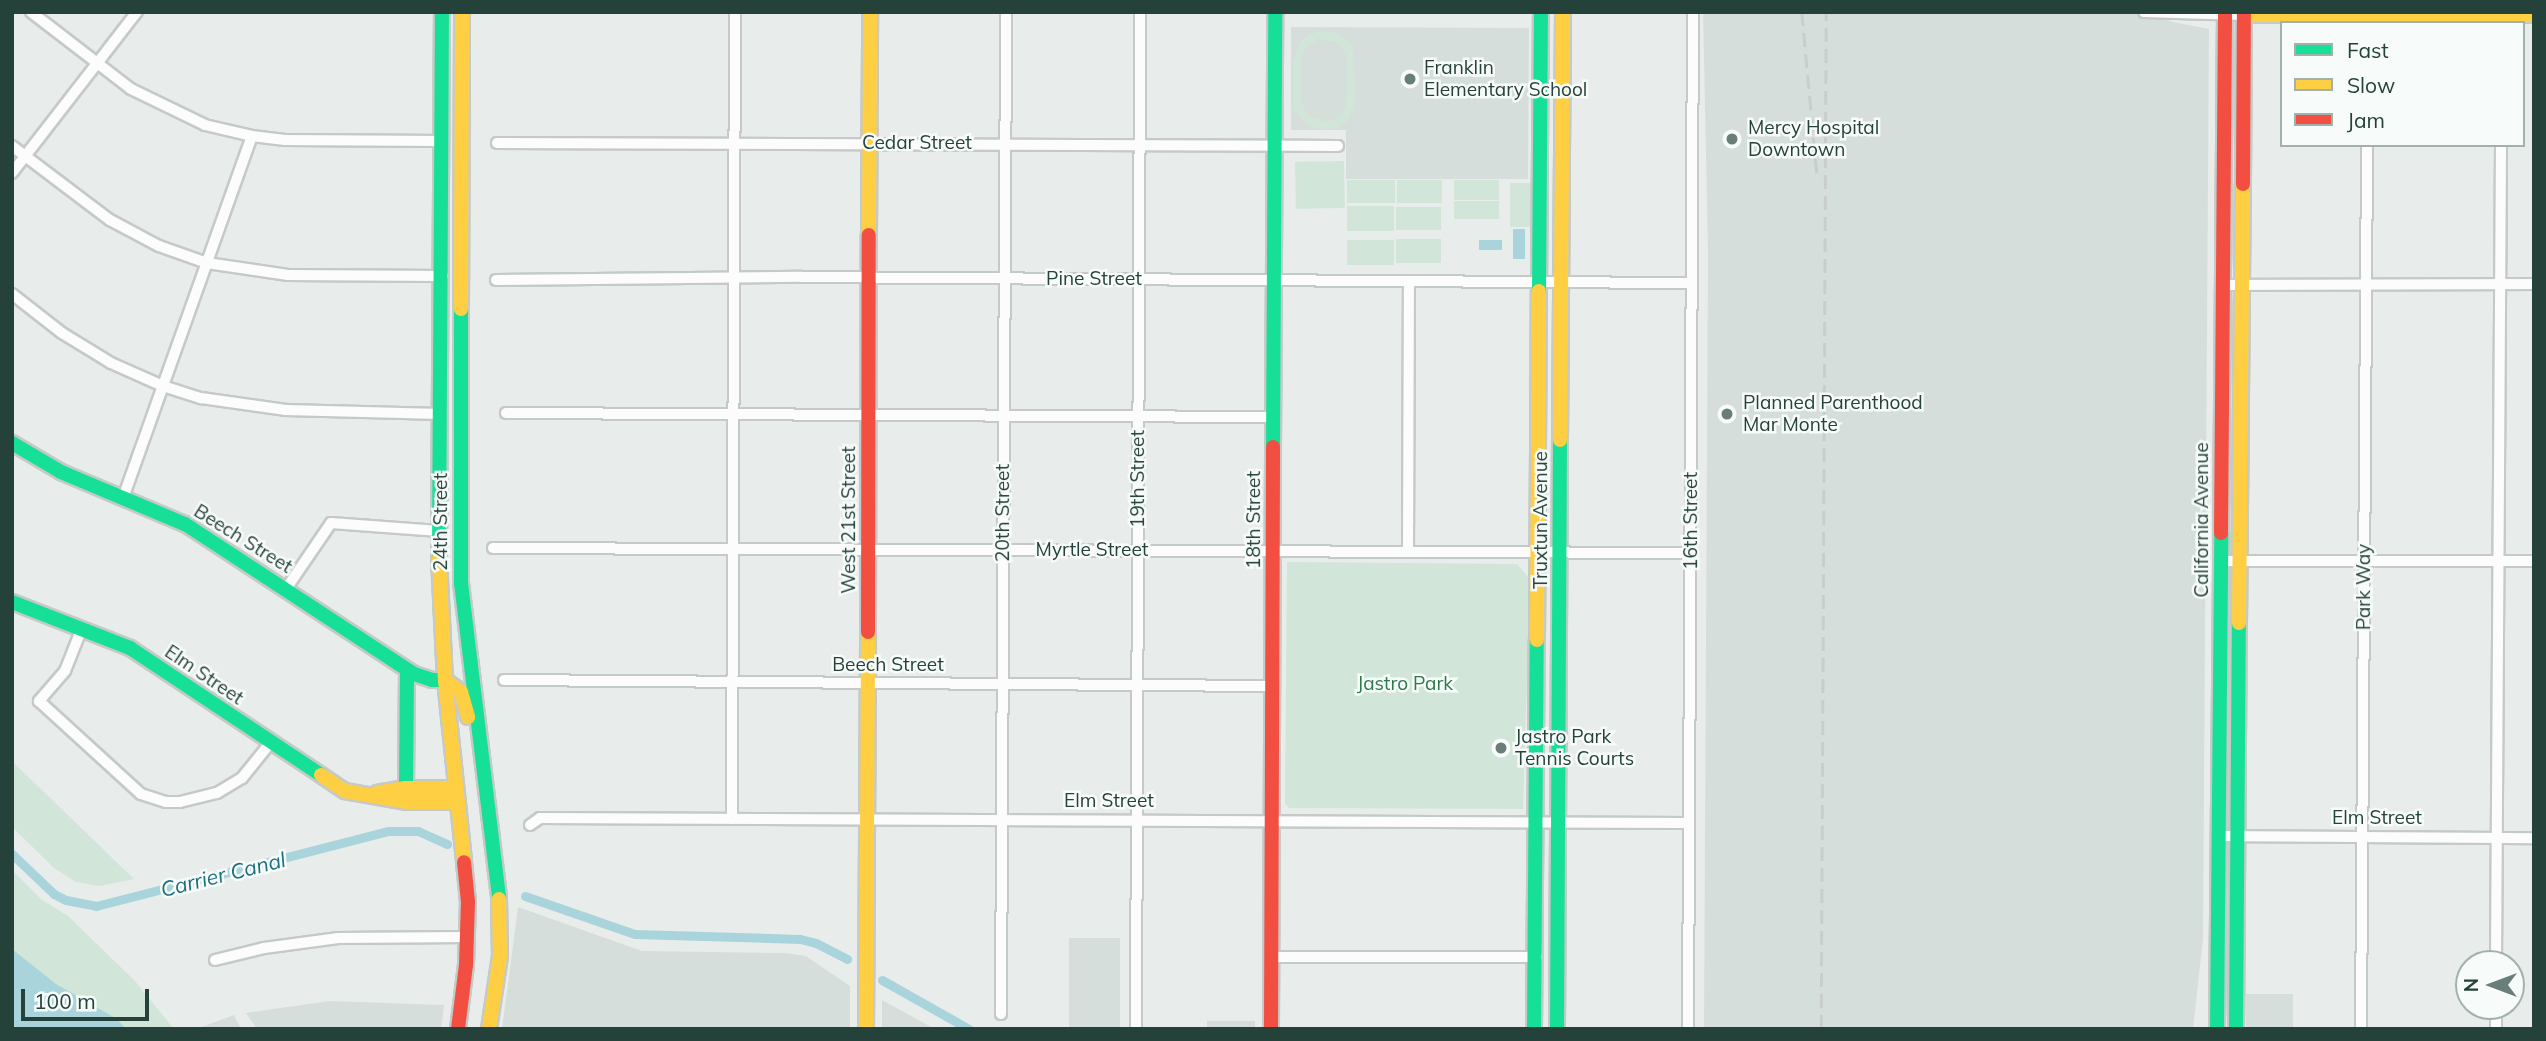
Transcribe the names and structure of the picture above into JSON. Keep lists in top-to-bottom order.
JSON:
{
  "streets": {
    "main road": [
      "West 21st Street",
      "18th Street",
      "Truxtun Avenue",
      "California Avenue",
      "24th Street",
      "Beech Street",
      "Elm Street"
    ],
    "street": [
      "Cedar Street",
      "Pine Street",
      "19th Street",
      "20th Street",
      "16th Street",
      "Myrtle Street",
      "Park Way"
    ]
  },
  "crossings": [
    ["Cedar Street", "19th Street"],
    ["Cedar Street", "20th Street"],
    ["Cedar Street", "West 21st Street"],
    ["Cedar Street", "18th Street"],
    ["Pine Street", "19th Street"],
    ["Pine Street", "20th Street"],
    ["Pine Street", "West 21st Street"],
    ["Pine Street", "18th Street"],
    ["Pine Street", "Truxtun Avenue"],
    ["Pine Street", "16th Street"],
    ["19th Street", "Beech Street"],
    ["19th Street", "Myrtle Street"],
    ["19th Street", "Elm Street"],
    ["20th Street", "Beech Street"],
    ["20th Street", "Myrtle Street"],
    ["20th Street", "Elm Street"],
    ["West 21st Street", "Beech Street"],
    ["West 21st Street", "Myrtle Street"],
    ["West 21st Street", "Elm Street"],
    ["18th Street", "Beech Street"],
    ["18th Street", "Myrtle Street"],
    ["18th Street", "Elm Street"],
    ["Truxtun Avenue", "Myrtle Street"],
    ["Truxtun Avenue", "Elm Street"],
    ["California Avenue", "Elm Street"],
    ["16th Street", "Myrtle Street"],
    ["16th Street", "Elm Street"],
    ["24th Street", "Beech Street"],
    ["24th Street", "Elm Street"],
    ["Park Way", "Elm Street"]
  ],
  "water": ["Carrier Canal"],
  "parks": ["Jastro Park"],
  "places": [
    "Franklin Elementary School",
    "Mercy Hospital Downtown",
    "Planned Parenthood Mar Monte",
    "Jastro Park Tennis Courts"
  ],
  "legend": ["Fast", "Slow", "Jam"],
  "scale_bar": "100 m",
  "north": "left"
}
